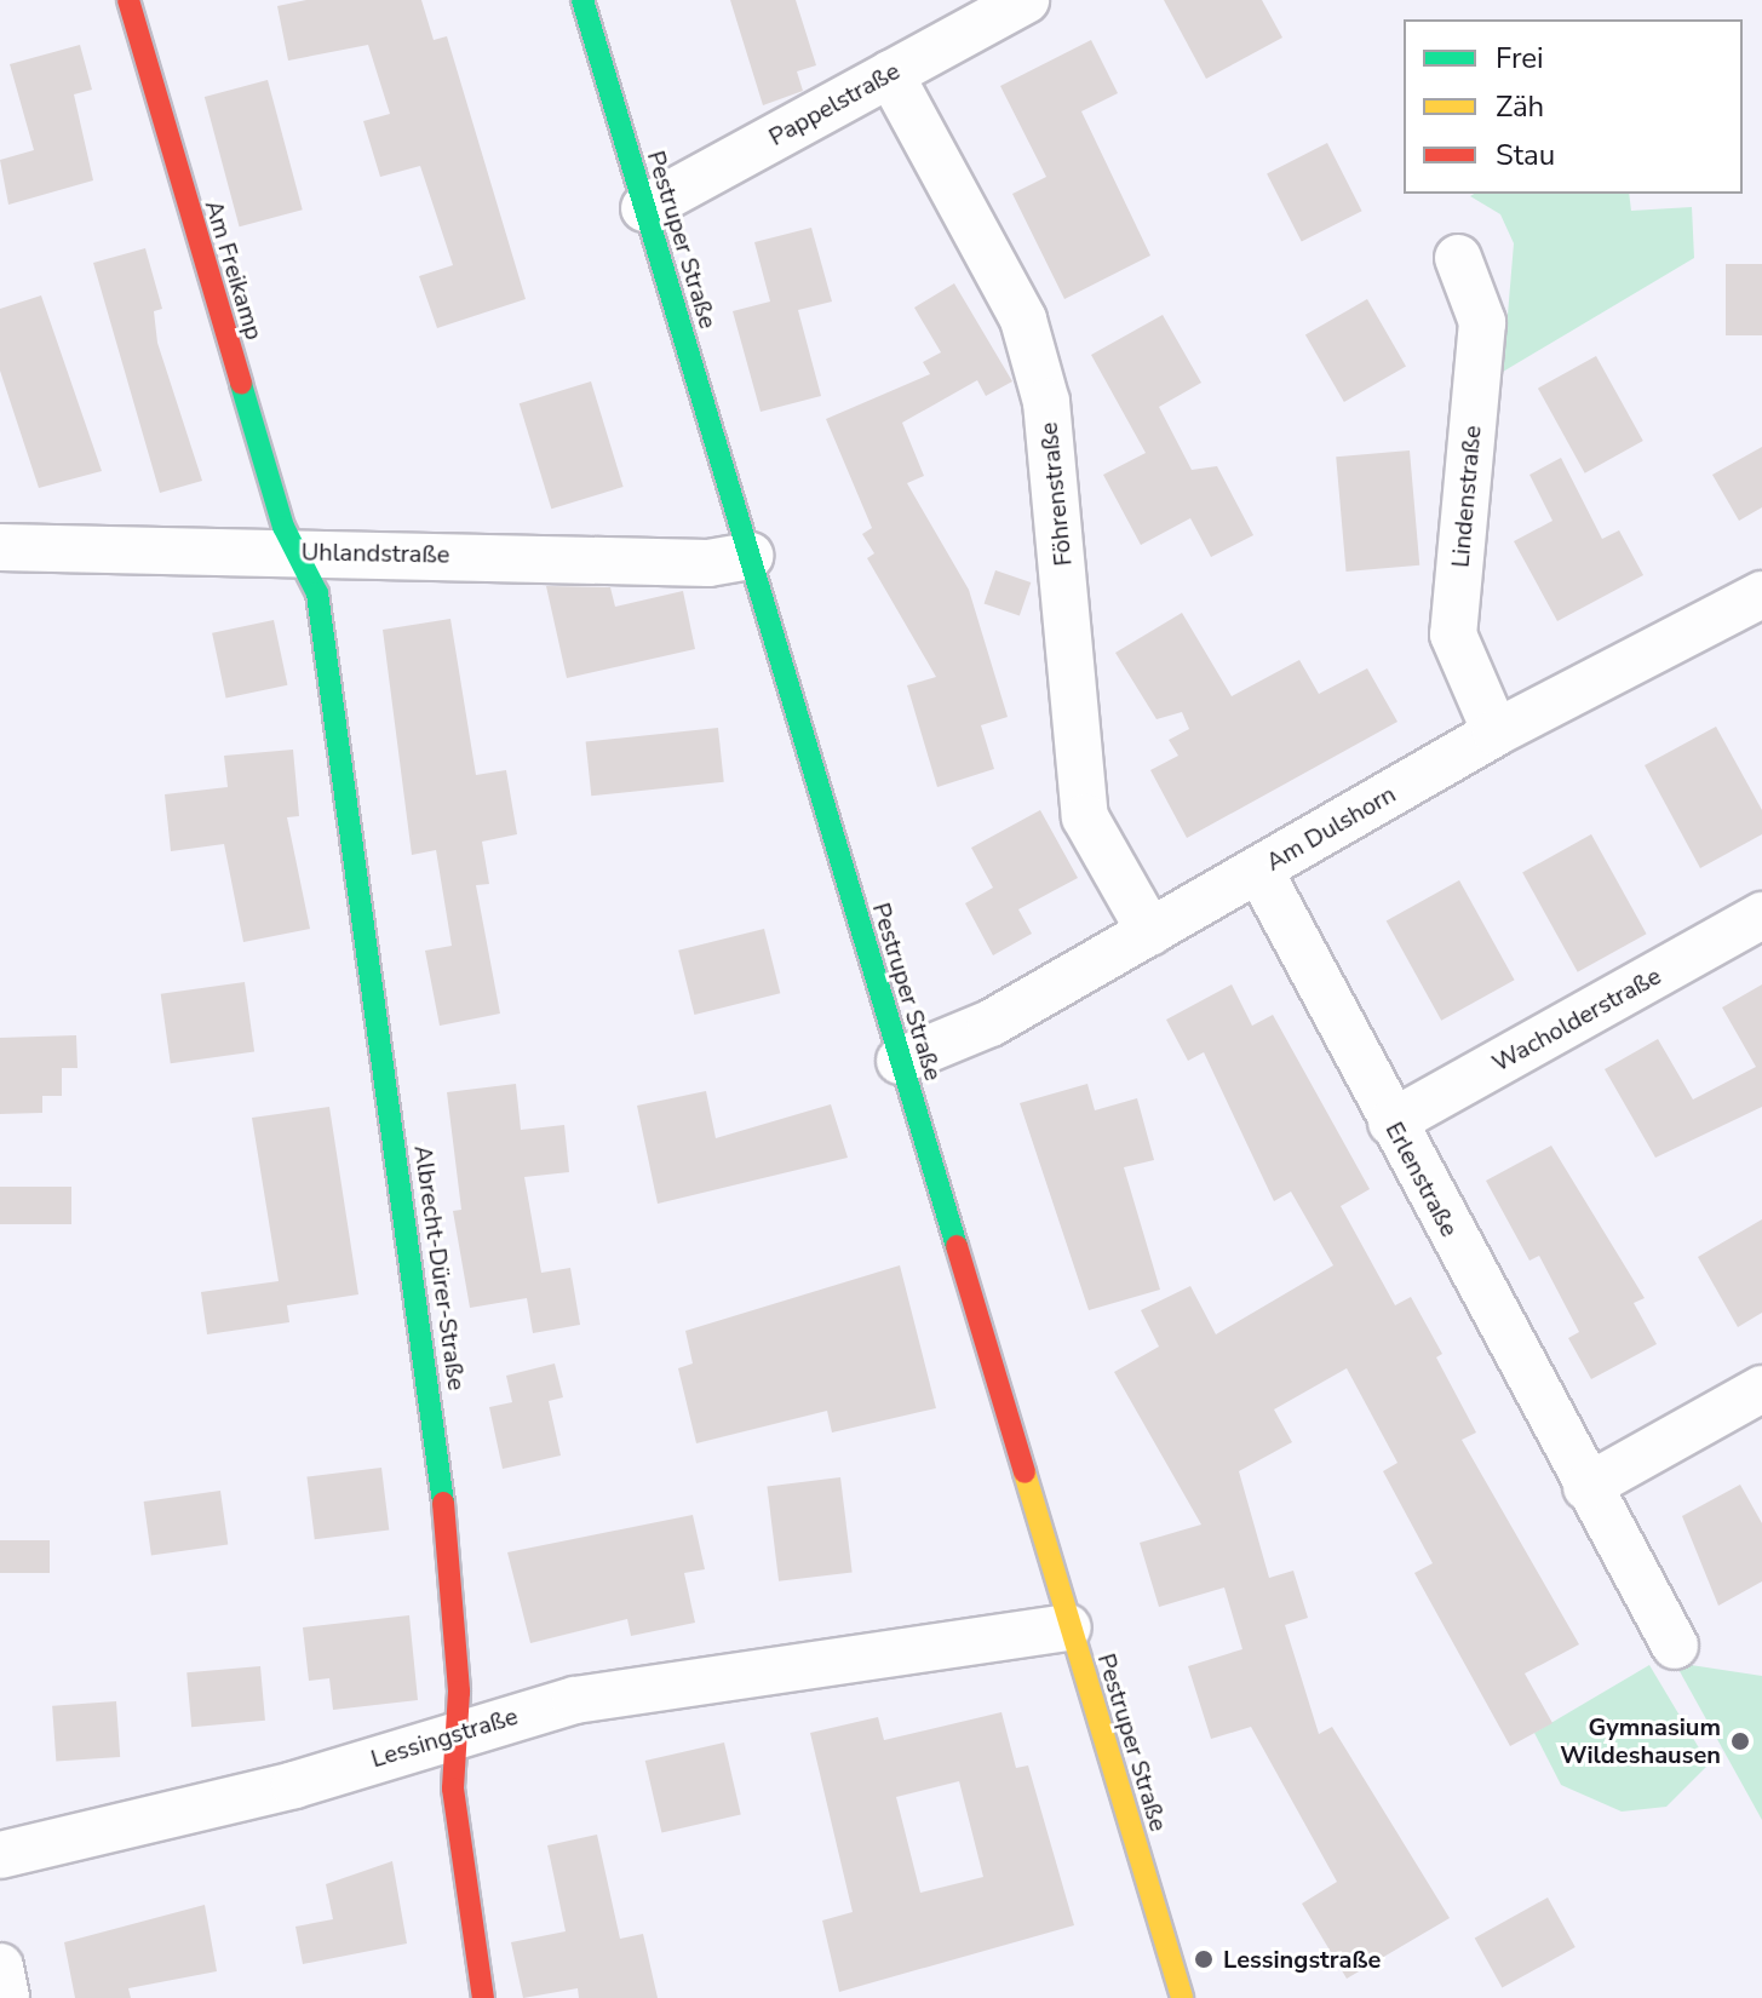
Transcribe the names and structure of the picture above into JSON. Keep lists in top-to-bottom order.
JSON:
{
  "streets": {
    "street": [
      "Pappelstraße",
      "Pestruper Straße",
      "Am Freikamp",
      "Föhrenstraße",
      "Lindenstraße",
      "Uhlandstraße",
      "Am Dulshorn",
      "Wacholderstraße",
      "Erlenstraße",
      "Albrecht-Dürer-Straße",
      "Lessingstraße"
    ]
  },
  "crossings": [
    ["Pappelstraße", "Pestruper Straße"],
    ["Pappelstraße", "Föhrenstraße"],
    ["Pestruper Straße", "Uhlandstraße"],
    ["Pestruper Straße", "Am Dulshorn"],
    ["Pestruper Straße", "Lessingstraße"],
    ["Am Freikamp", "Uhlandstraße"],
    ["Am Freikamp", "Albrecht-Dürer-Straße"],
    ["Föhrenstraße", "Am Dulshorn"],
    ["Lindenstraße", "Am Dulshorn"],
    ["Uhlandstraße", "Albrecht-Dürer-Straße"],
    ["Am Dulshorn", "Erlenstraße"],
    ["Wacholderstraße", "Erlenstraße"],
    ["Albrecht-Dürer-Straße", "Lessingstraße"]
  ],
  "places": ["Gymnasium Wildeshausen", "Lessingstraße"],
  "legend": ["Frei", "Zäh", "Stau"]
}
